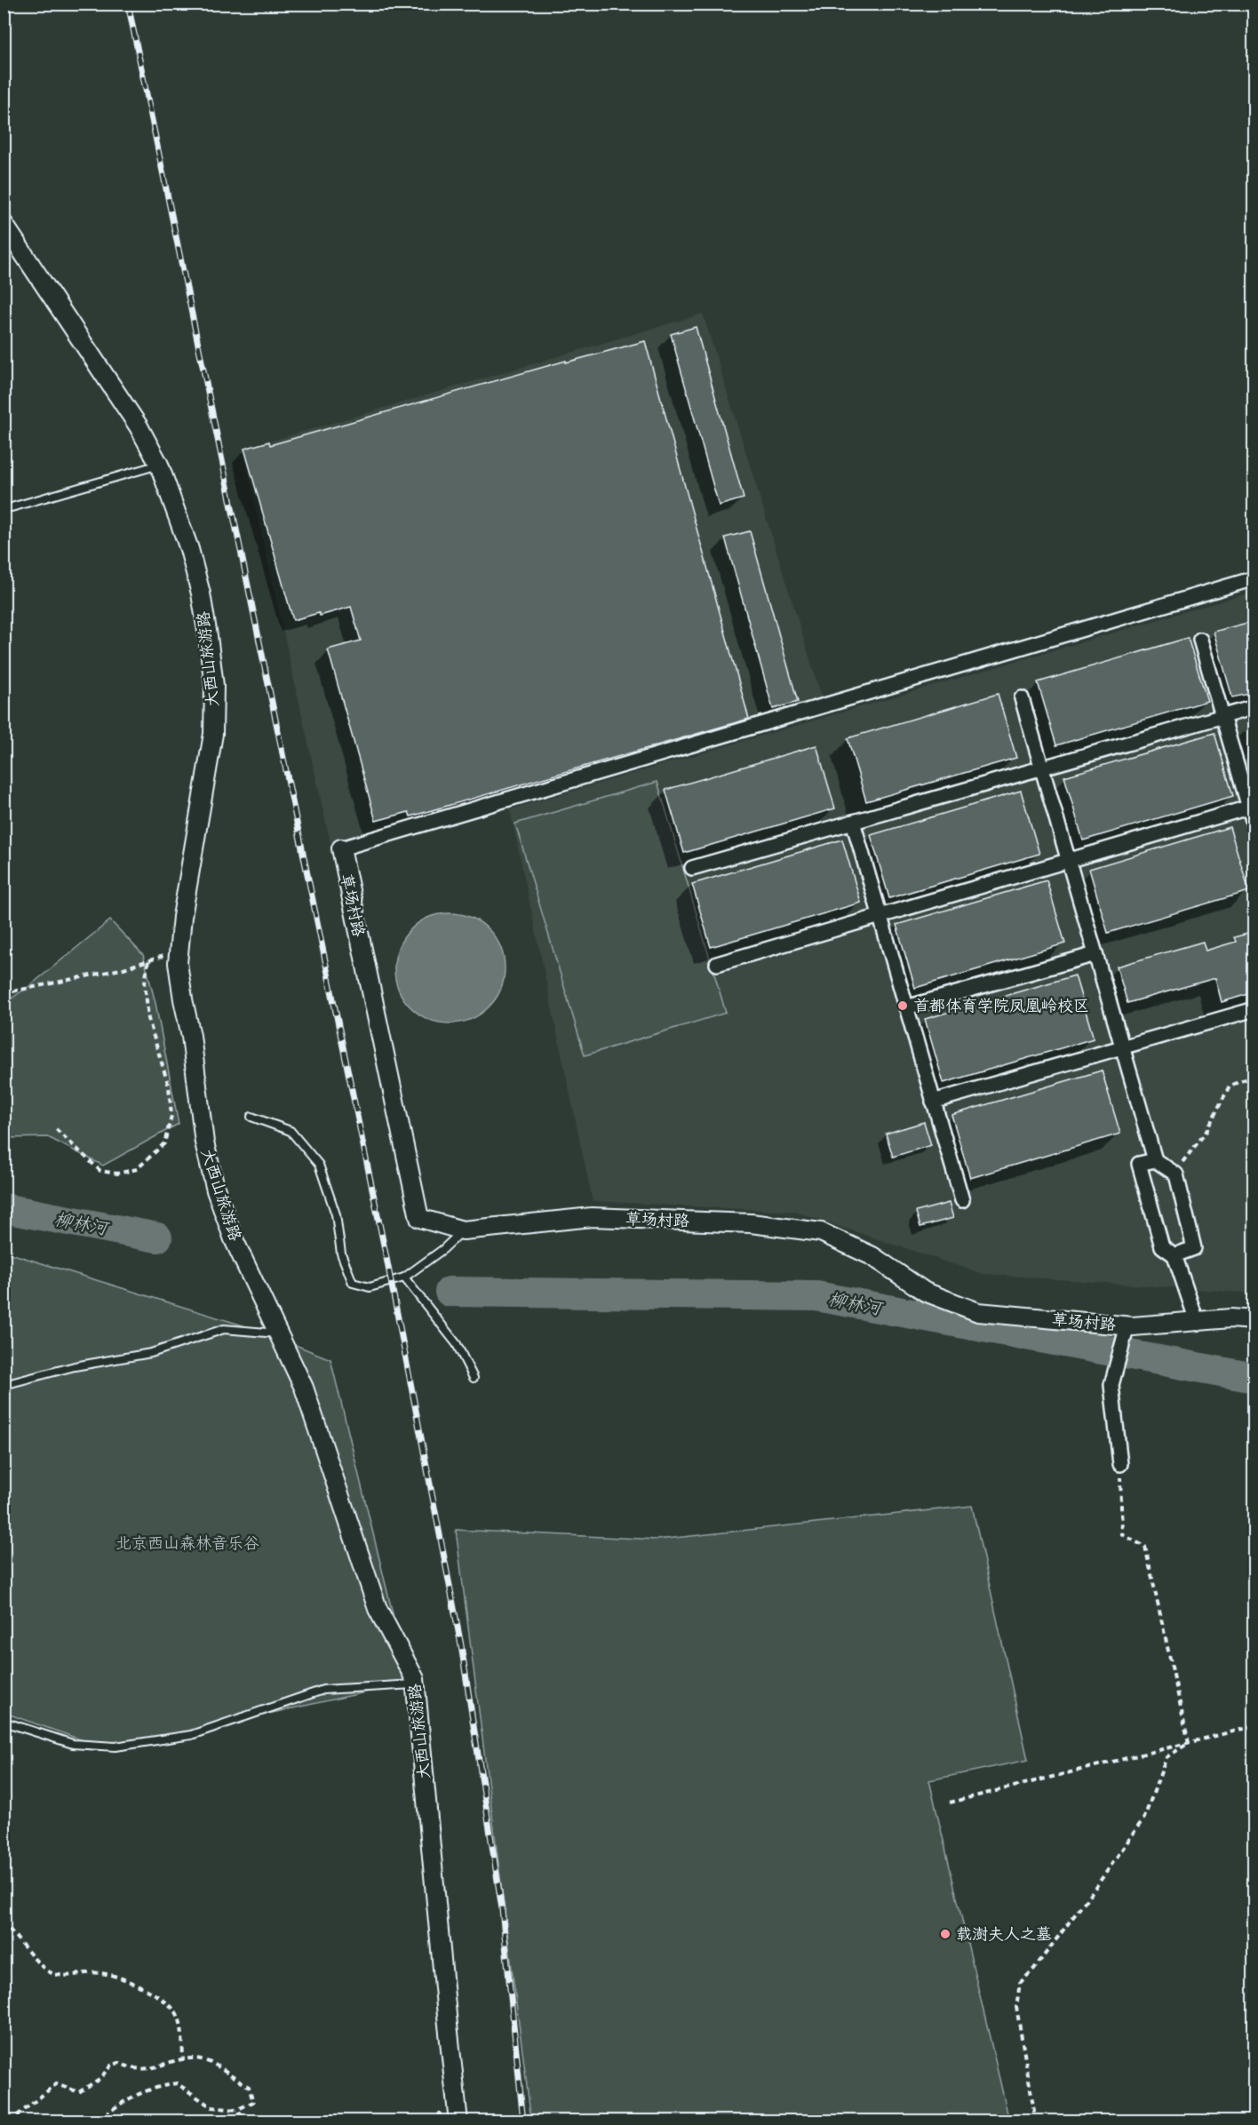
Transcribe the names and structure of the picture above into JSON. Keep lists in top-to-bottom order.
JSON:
{
  "streets": {
    "street": ["大西山旅游路", "草场村路"]
  },
  "water": ["柳林河"],
  "parks": ["北京西山森林音乐谷"],
  "places": ["首都体育学院凤凰岭校区", "载澍夫人之墓"]
}
